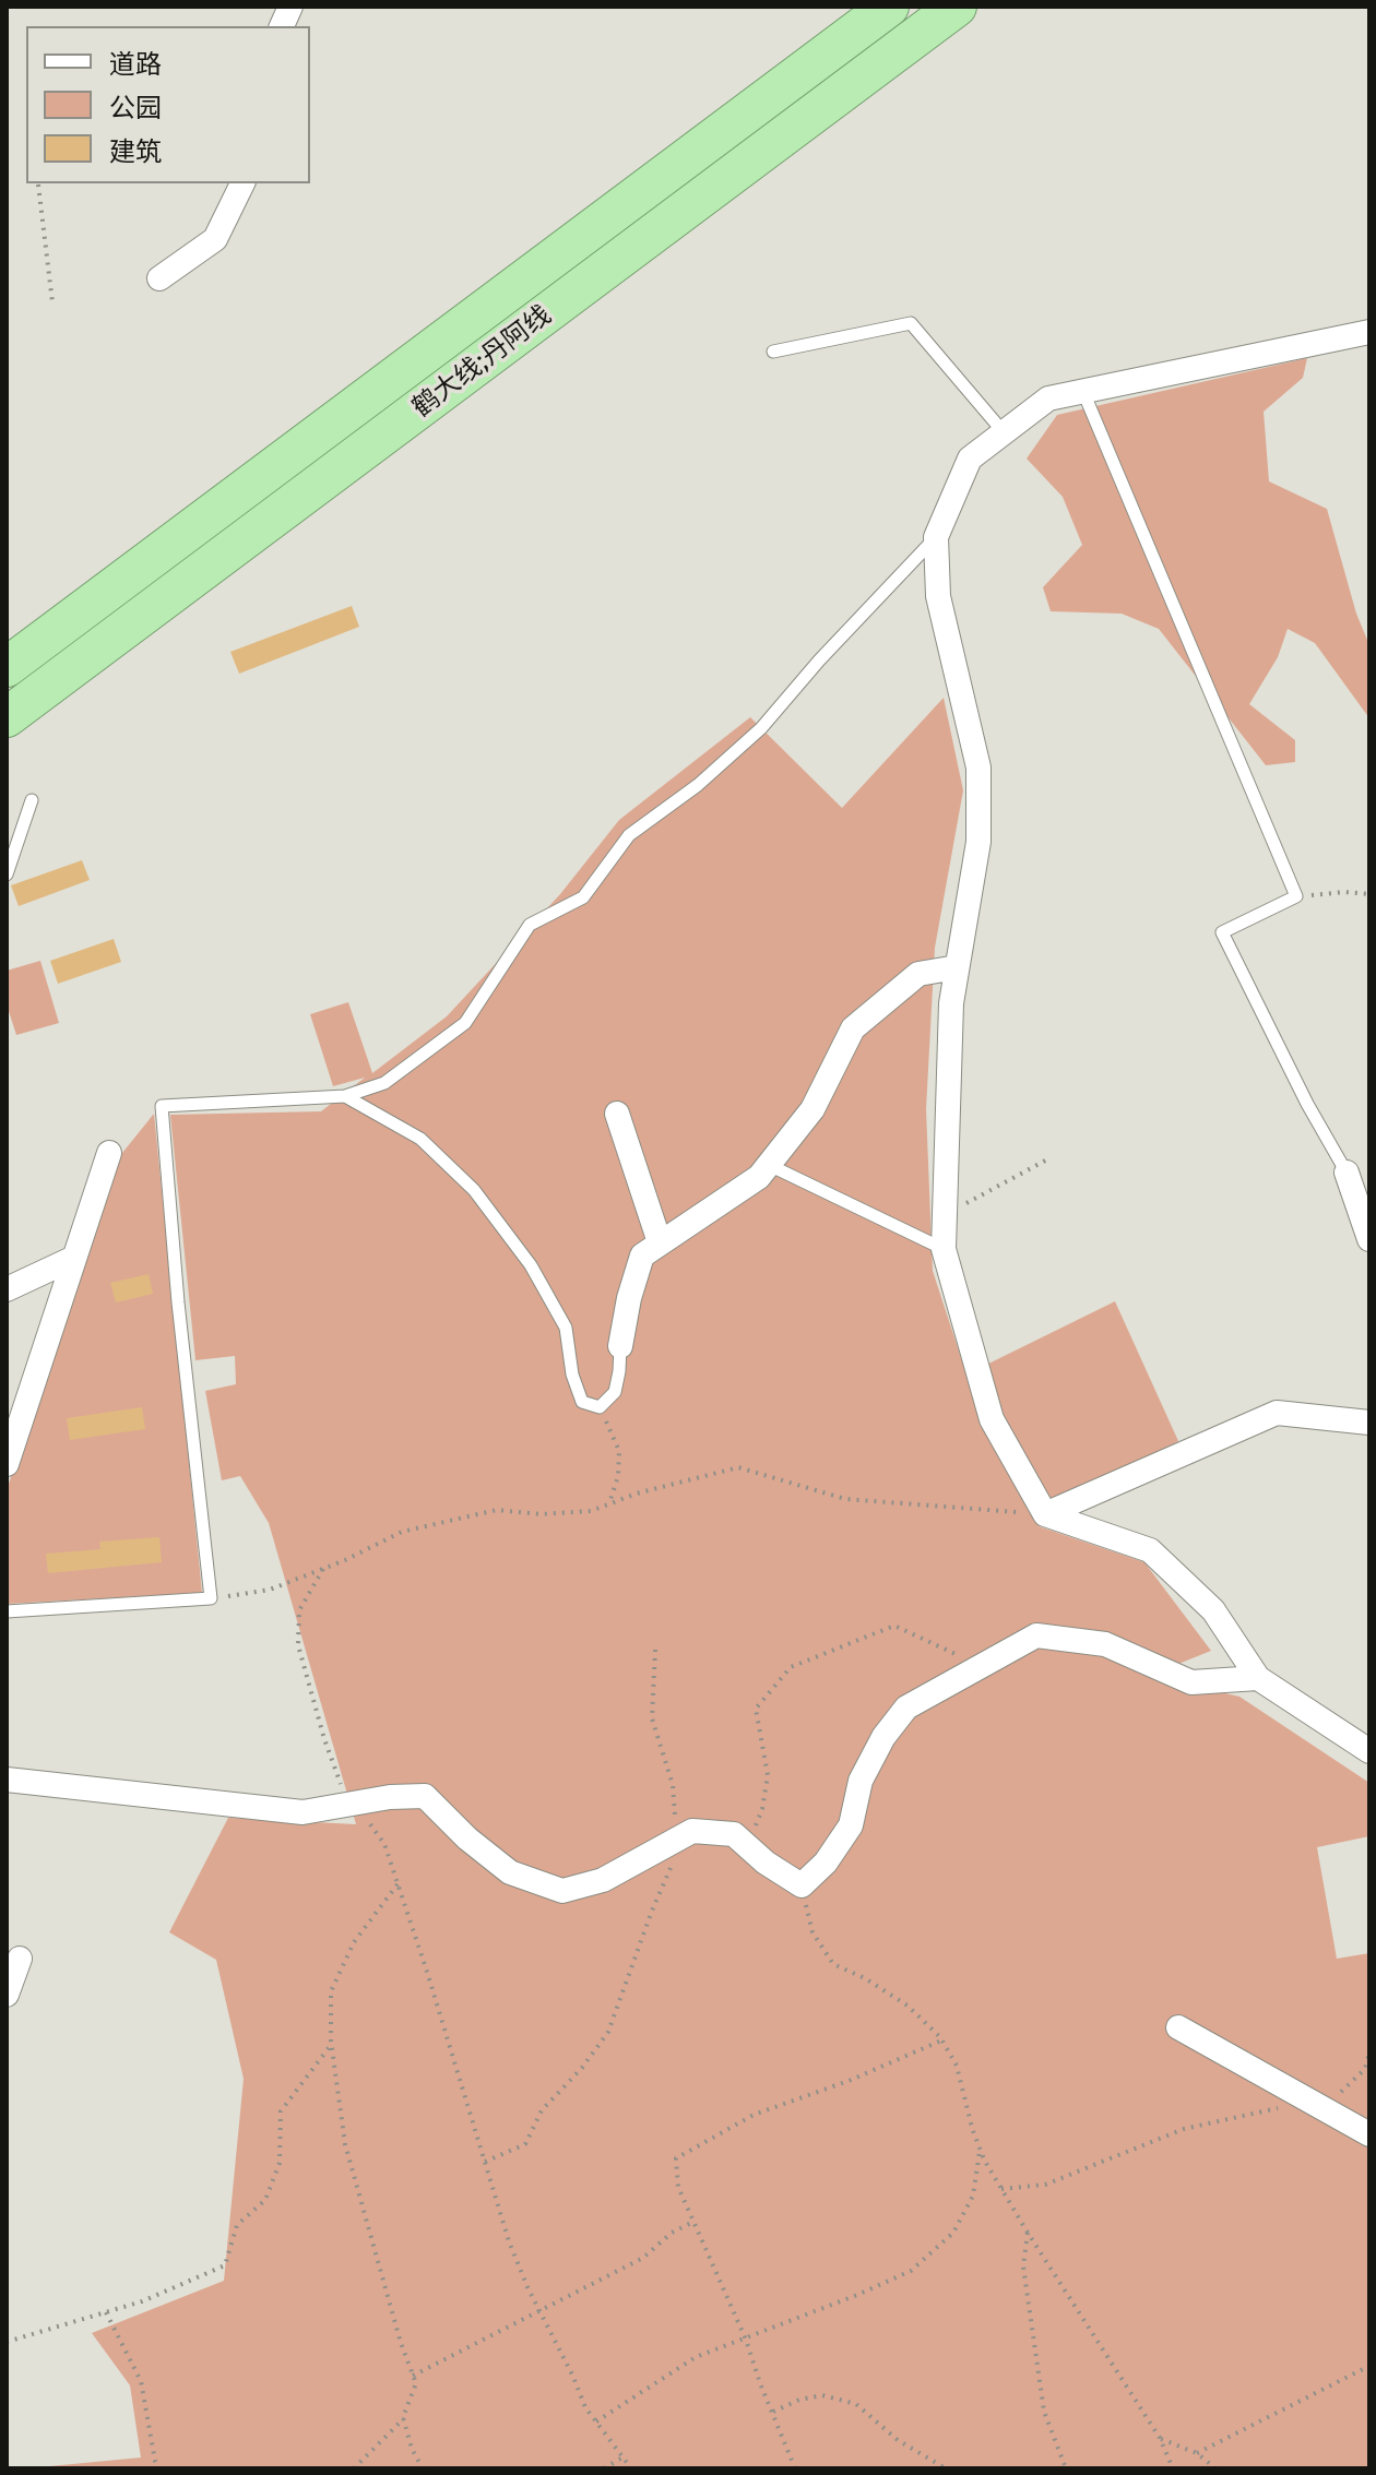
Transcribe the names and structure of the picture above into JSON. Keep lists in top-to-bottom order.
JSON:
{
  "streets": {
    "highway": ["鹤大线;丹阿线"]
  },
  "legend": ["道路", "公园", "建筑"]
}
